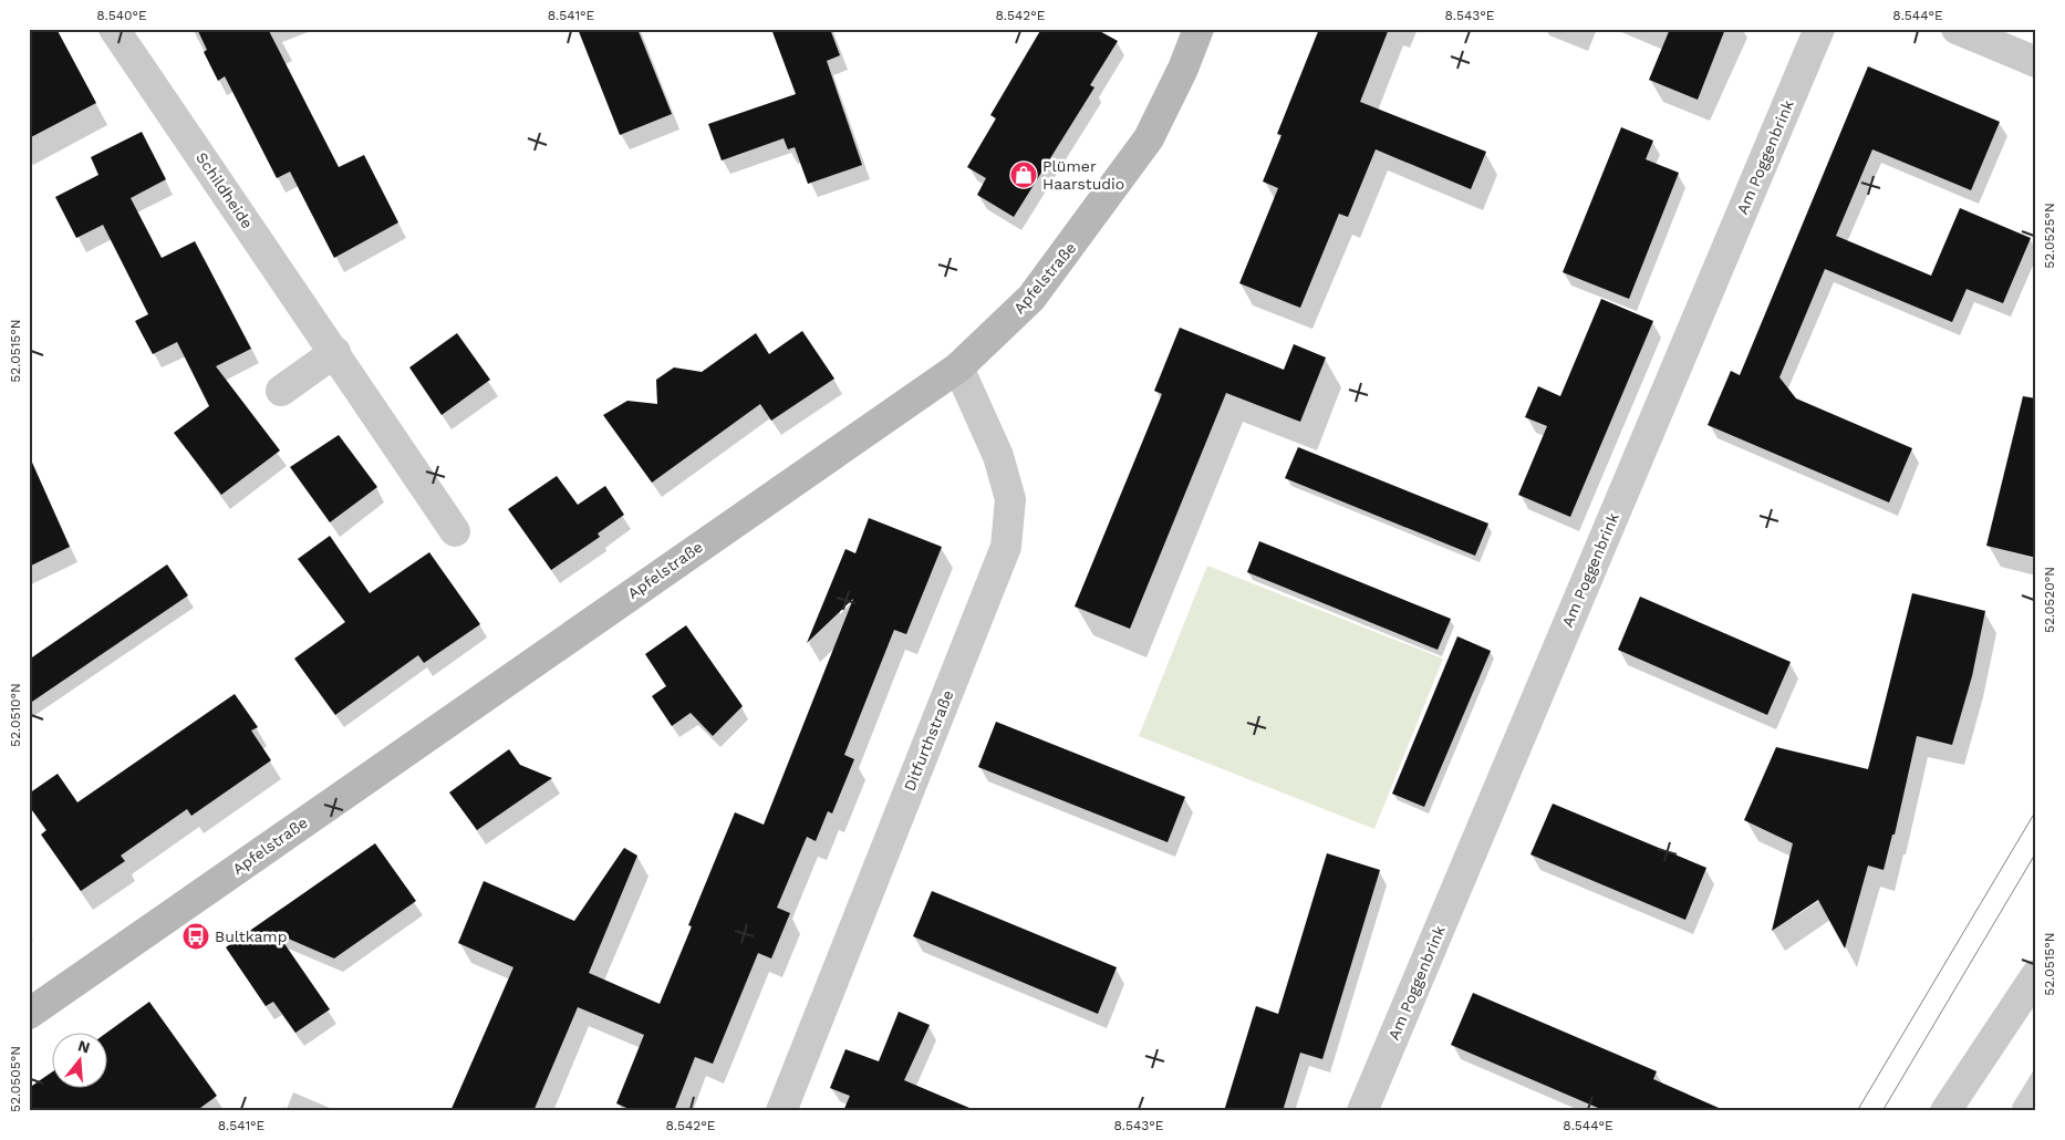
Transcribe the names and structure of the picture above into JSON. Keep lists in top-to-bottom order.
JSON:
{
  "streets": {
    "street": [
      "Am Poggenbrink",
      "Schildheide",
      "Apfelstraße",
      "Ditfurthstraße"
    ]
  },
  "crossings": [
    ["Apfelstraße", "Ditfurthstraße"]
  ],
  "places": {
    "shop": ["Plümer Haarstudio"],
    "bus stop": ["Bultkamp"]
  },
  "north": "top",
  "coordinates": [
    "8.540°E",
    "8.541°E",
    "8.542°E",
    "8.543°E",
    "8.544°E",
    "52.0525°N",
    "52.0515°N",
    "52.0520°N",
    "52.0510°N",
    "52.0505°N"
  ]
}
